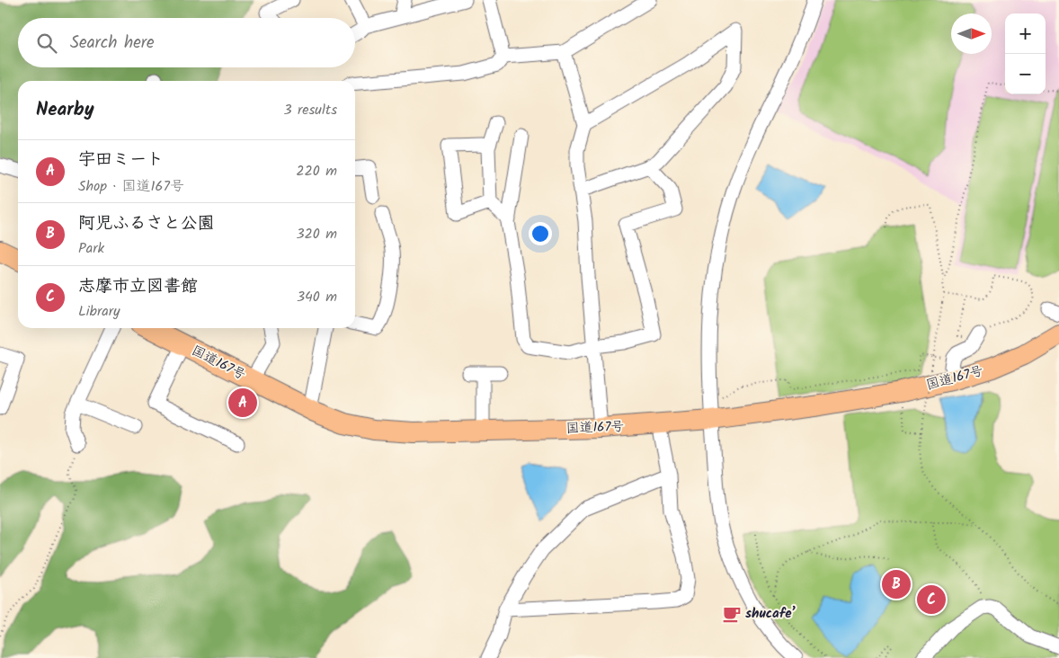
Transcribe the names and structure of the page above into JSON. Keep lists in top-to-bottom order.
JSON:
{
  "streets": {
    "highway": ["国道167号"]
  },
  "places": {
    "cafe": ["shucafe’"]
  },
  "north": "right",
  "page": {
    "map_buttons": ["+", "−"],
    "search": "Search here",
    "heading": ["Nearby", "3 results"],
    "list": [
      {
        "mark": "A",
        "name": "宇田ミート",
        "note": "Shop · 国道167号",
        "value": "220 m"
      },
      {
        "mark": "B",
        "name": "阿児ふるさと公園",
        "note": "Park",
        "value": "320 m"
      },
      {
        "mark": "C",
        "name": "志摩市立図書館",
        "note": "Library",
        "value": "340 m"
      }
    ],
    "pins": ["A", "B", "C"]
  }
}
